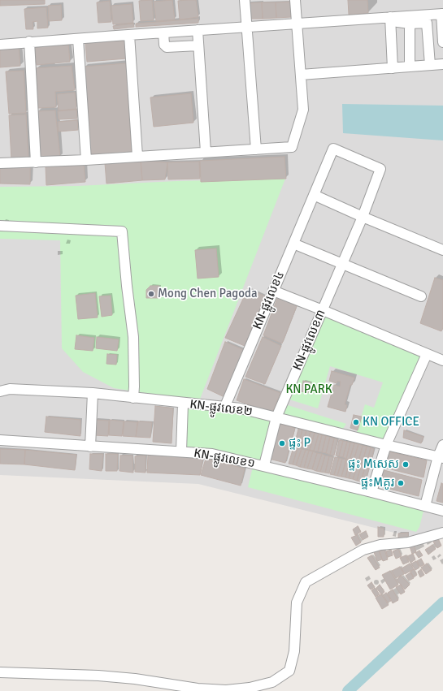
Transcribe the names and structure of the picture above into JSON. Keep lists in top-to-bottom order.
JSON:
{
  "streets": {
    "street": [
      "KN-ផ្លូវលេខ៤",
      "KN-ផ្លូវលេខ៣",
      "KN-ផ្លូវលេខ២",
      "KN-ផ្លូវលេខ១"
    ]
  },
  "crossings": [
    ["KN-ផ្លូវលេខ៤", "KN-ផ្លូវលេខ៣"],
    ["KN-ផ្លូវលេខ៤", "KN-ផ្លូវលេខ២"],
    ["KN-ផ្លូវលេខ៣", "KN-ផ្លូវលេខ២"],
    ["KN-ផ្លូវលេខ៣", "KN-ផ្លូវលេខ១"]
  ],
  "parks": ["KN PARK"],
  "places": [
    "Mong Chen Pagoda",
    "KN OFFICE",
    "ផ្ទះ P",
    "ផ្ទះ Mសេស",
    "ផ្ទះMគូរ"
  ]
}
